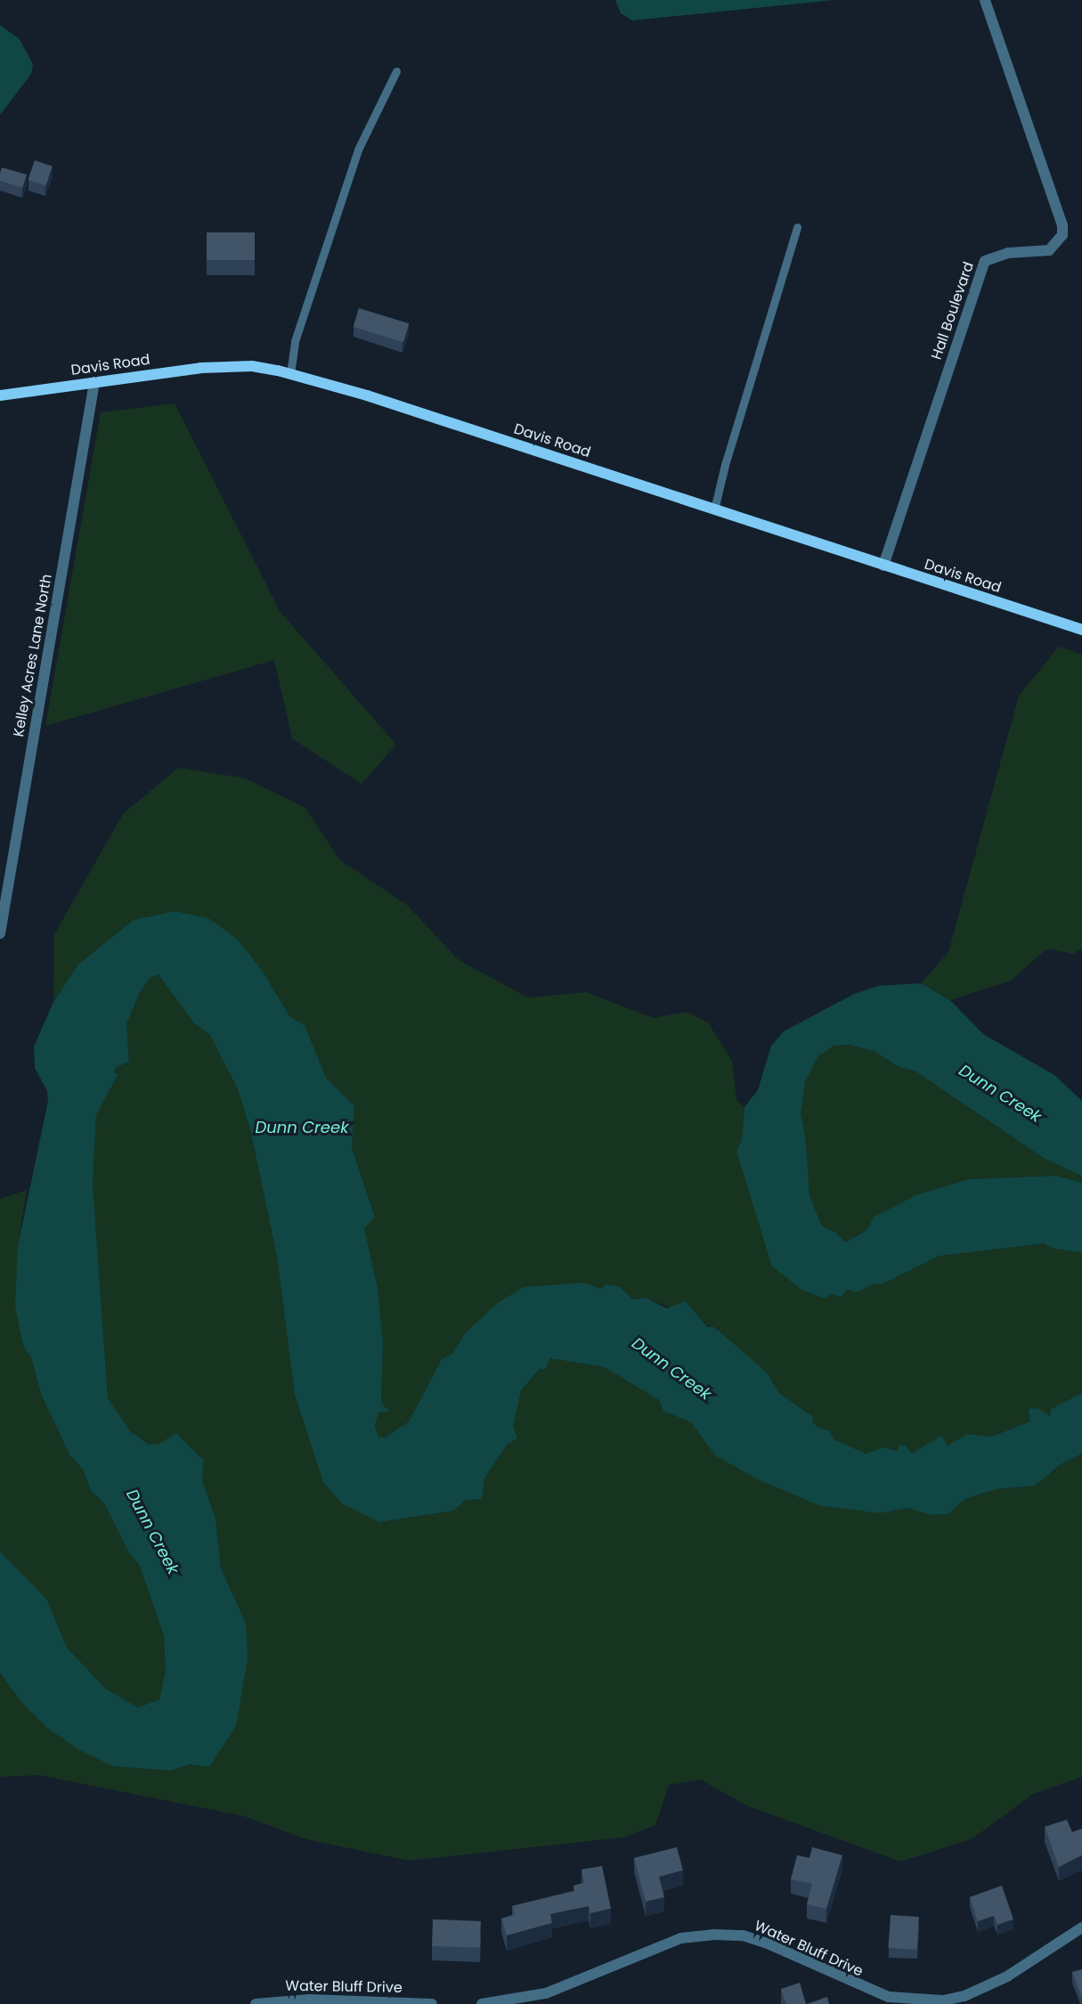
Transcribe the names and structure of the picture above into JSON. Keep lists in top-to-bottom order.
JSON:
{
  "streets": {
    "street": [
      "Hall Boulevard",
      "Davis Road",
      "Kelley Acres Lane North",
      "Water Bluff Drive"
    ]
  },
  "crossings": [
    ["Hall Boulevard", "Davis Road"],
    ["Davis Road", "Kelley Acres Lane North"]
  ],
  "water": ["Dunn Creek"]
}
